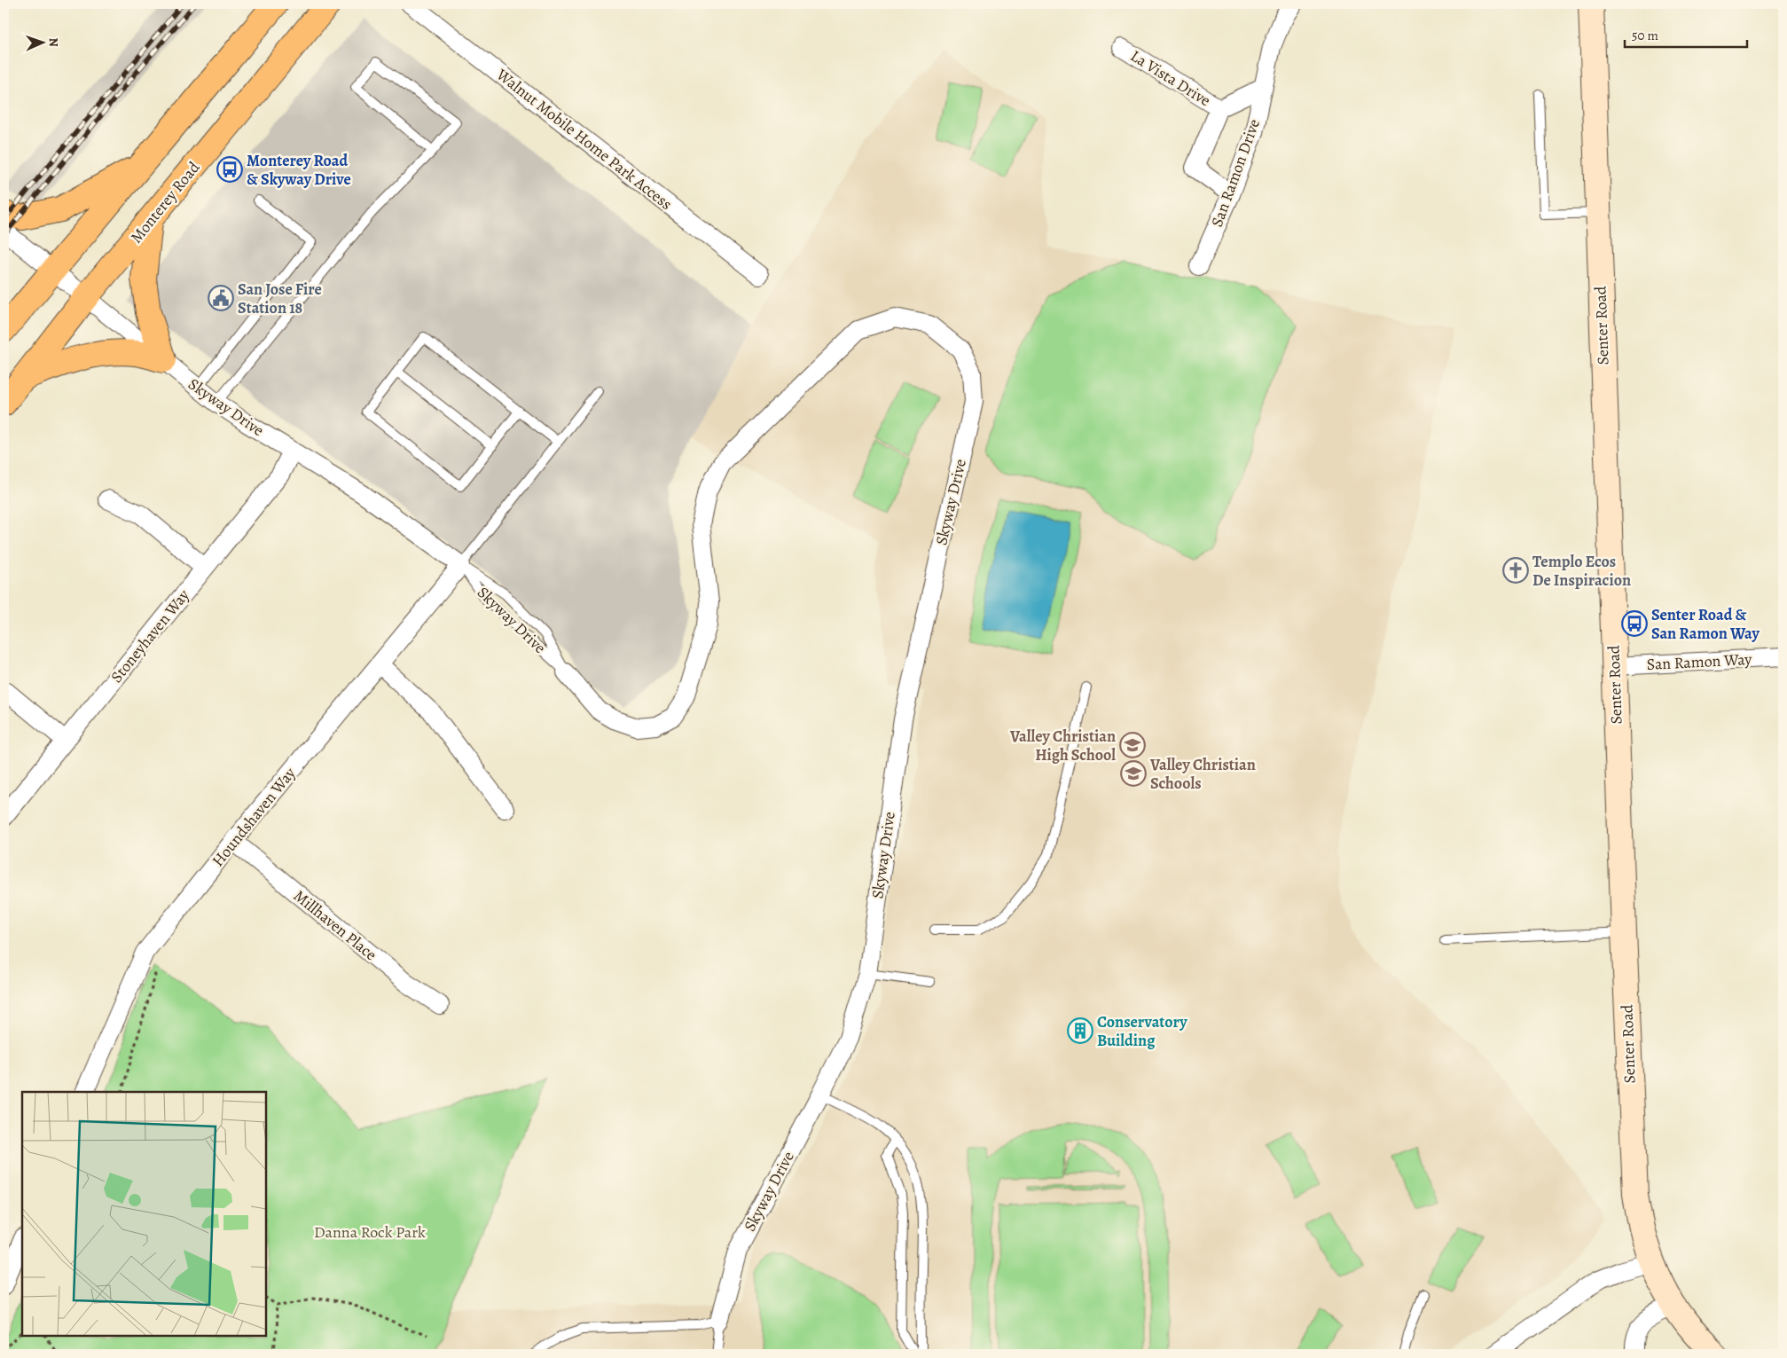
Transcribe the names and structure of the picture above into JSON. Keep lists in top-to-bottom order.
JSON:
{
  "streets": {
    "main road": ["Monterey Road", "Senter Road"],
    "street": [
      "La Vista Drive",
      "Walnut Mobile Home Park Access",
      "San Ramon Drive",
      "Skyway Drive",
      "Stoneyhaven Way",
      "San Ramon Way",
      "Houndshaven Way",
      "Millhaven Place"
    ]
  },
  "crossings": [
    ["La Vista Drive", "San Ramon Drive"],
    ["Monterey Road", "Skyway Drive"],
    ["Senter Road", "San Ramon Way"],
    ["Skyway Drive", "Stoneyhaven Way"],
    ["Skyway Drive", "Houndshaven Way"],
    ["Houndshaven Way", "Millhaven Place"]
  ],
  "parks": ["Danna Rock Park"],
  "places": {
    "bus stop": ["Monterey Road & Skyway Drive", "Senter Road & San Ramon Way"],
    "public building": ["San Jose Fire Station 18"],
    "church": ["Templo Ecos De Inspiracion"],
    "school or university": ["Valley Christian High School", "Valley Christian Schools"],
    "building": ["Conservatory Building"]
  },
  "scale_bar": "50 m",
  "north": "right"
}
